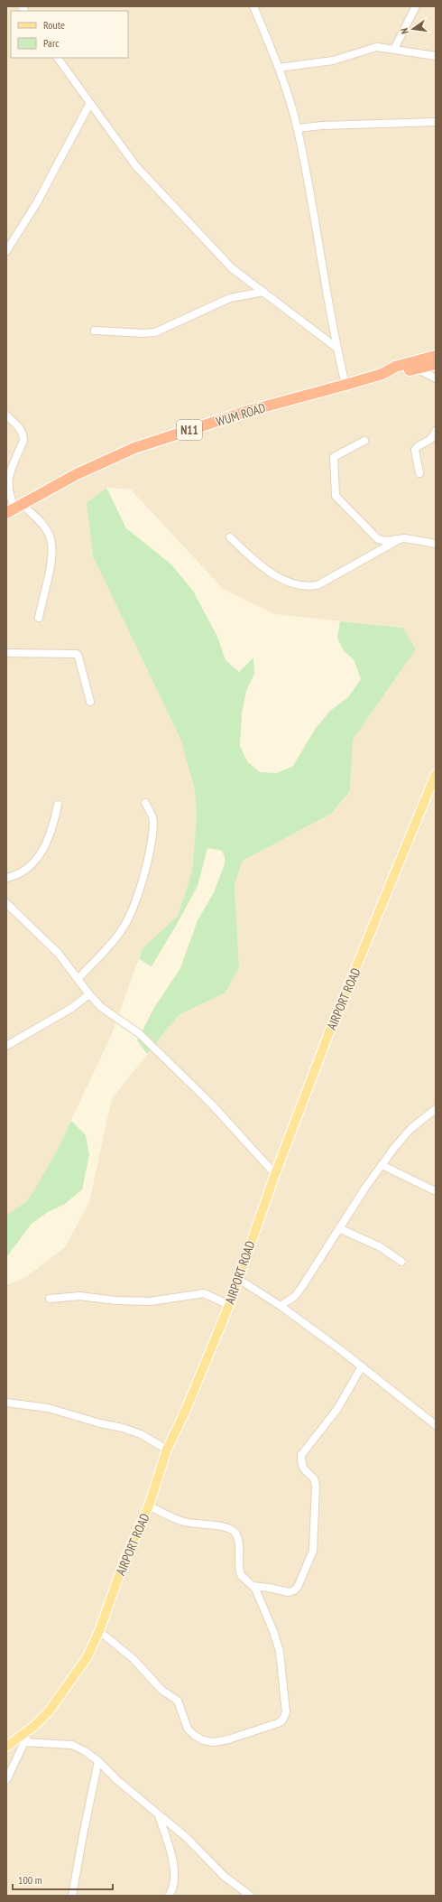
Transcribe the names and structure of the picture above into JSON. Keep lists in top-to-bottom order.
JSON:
{
  "streets": {
    "highway": ["WUM ROAD", "N11"],
    "main road": ["AIRPORT ROAD"]
  },
  "legend": ["Route", "Parc"],
  "scale_bar": "100 m",
  "north": "left"
}
